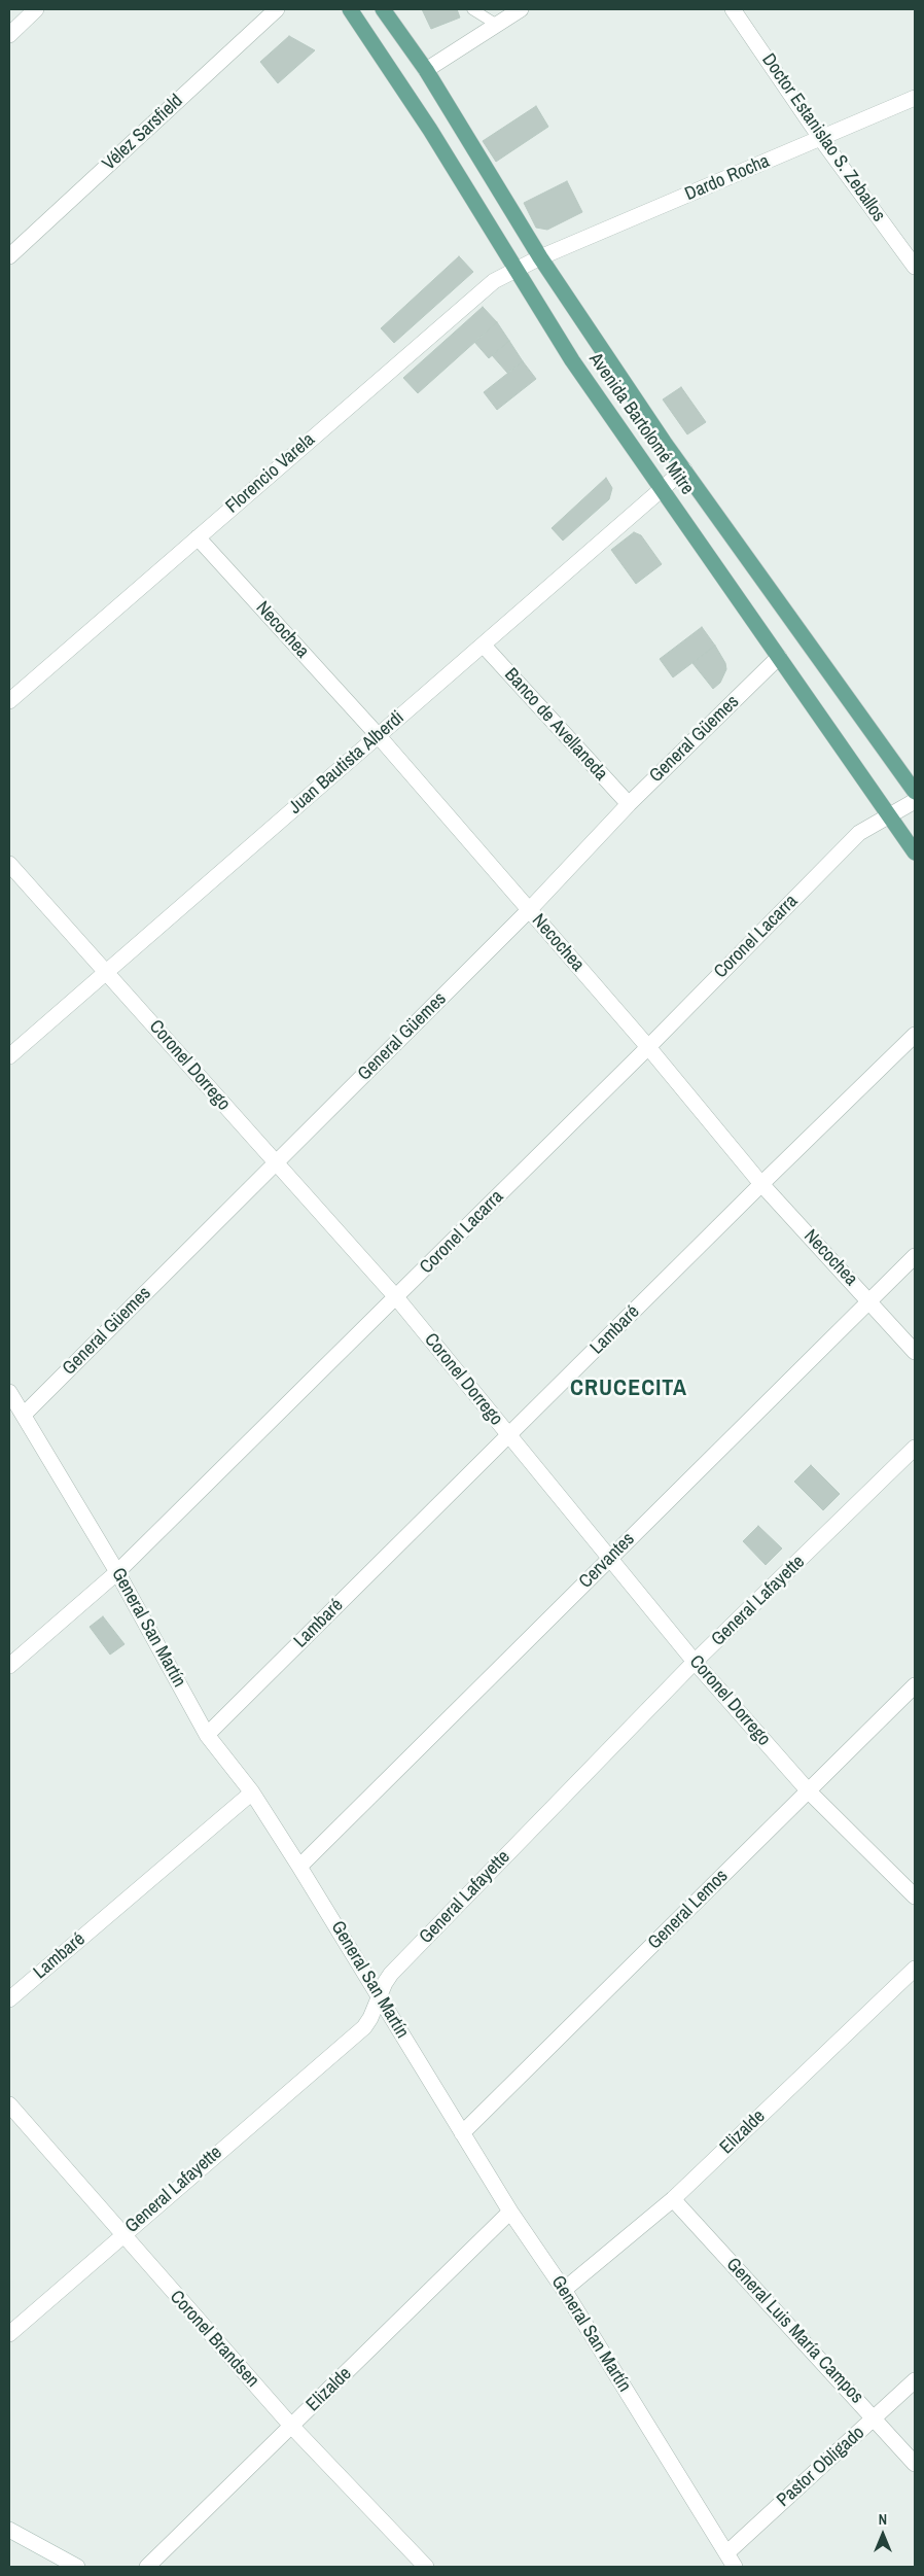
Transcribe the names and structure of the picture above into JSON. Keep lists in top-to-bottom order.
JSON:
{
  "streets": {
    "main road": ["Avenida Bartolomé Mitre"],
    "street": [
      "Vélez Sarsfield",
      "Doctor Estanislao S. Zeballos",
      "Dardo Rocha",
      "Florencio Varela",
      "Necochea",
      "Banco de Avellaneda",
      "General Güemes",
      "Juan Bautista Alberdi",
      "Coronel Lacarra",
      "Coronel Dorrego",
      "Lambaré",
      "Cervantes",
      "General Lafayette",
      "General San Martín",
      "General Lemos",
      "Elizalde",
      "General Luis María Campos",
      "Coronel Brandsen",
      "Pastor Obligado"
    ]
  },
  "crossings": [
    ["Doctor Estanislao S. Zeballos", "Dardo Rocha"],
    ["Dardo Rocha", "Avenida Bartolomé Mitre"],
    ["Dardo Rocha", "Florencio Varela"],
    ["Avenida Bartolomé Mitre", "Florencio Varela"],
    ["Avenida Bartolomé Mitre", "General Güemes"],
    ["Avenida Bartolomé Mitre", "Juan Bautista Alberdi"],
    ["Avenida Bartolomé Mitre", "Coronel Lacarra"],
    ["Florencio Varela", "Necochea"],
    ["Necochea", "General Güemes"],
    ["Necochea", "Juan Bautista Alberdi"],
    ["Necochea", "Coronel Lacarra"],
    ["Necochea", "Lambaré"],
    ["Necochea", "Cervantes"],
    ["Banco de Avellaneda", "General Güemes"],
    ["Banco de Avellaneda", "Juan Bautista Alberdi"],
    ["General Güemes", "Coronel Dorrego"],
    ["General Güemes", "General San Martín"],
    ["Juan Bautista Alberdi", "Coronel Dorrego"],
    ["Coronel Lacarra", "Coronel Dorrego"],
    ["Coronel Lacarra", "General San Martín"],
    ["Coronel Dorrego", "Lambaré"],
    ["Coronel Dorrego", "Cervantes"],
    ["Coronel Dorrego", "General Lafayette"],
    ["Coronel Dorrego", "General Lemos"],
    ["Lambaré", "General San Martín"],
    ["Cervantes", "General San Martín"],
    ["General Lafayette", "General San Martín"],
    ["General Lafayette", "Coronel Brandsen"],
    ["General San Martín", "General Lemos"],
    ["General San Martín", "Elizalde"],
    ["General San Martín", "Pastor Obligado"],
    ["Elizalde", "General Luis María Campos"],
    ["Elizalde", "Coronel Brandsen"],
    ["General Luis María Campos", "Pastor Obligado"]
  ],
  "districts": ["CRUCECITA"],
  "north": "top"
}
